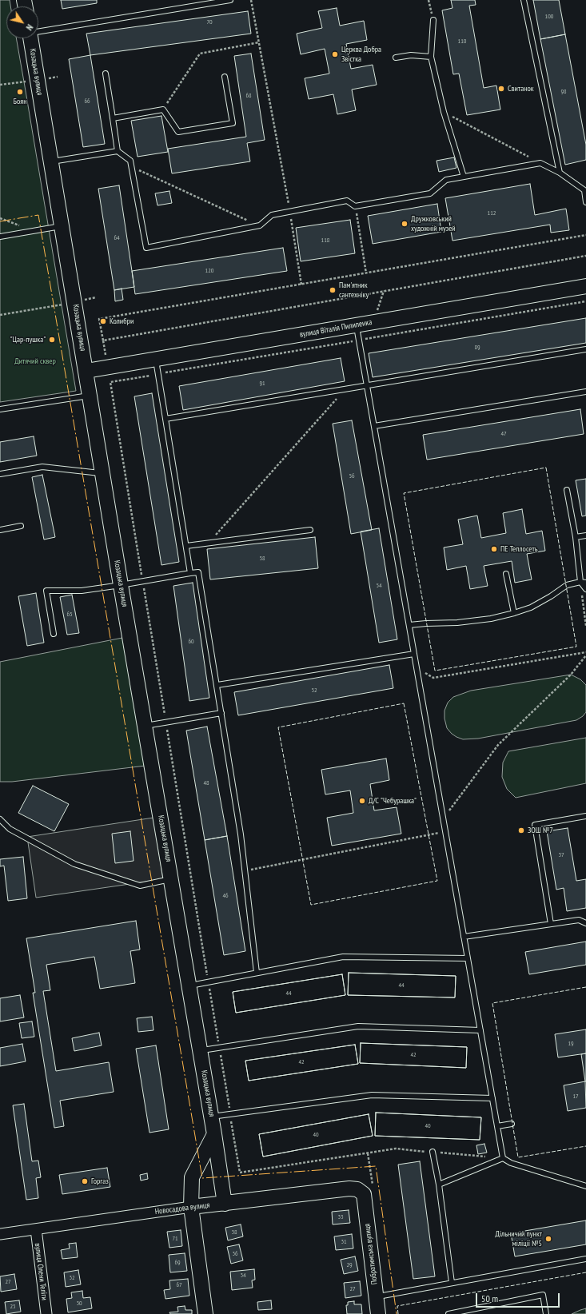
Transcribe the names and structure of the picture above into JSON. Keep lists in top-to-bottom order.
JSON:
{
  "streets": {
    "street": [
      "Козацька вулиця",
      "вулиця Віталія Пилипенка",
      "Новосадова вулиця",
      "Побратимська вулиця",
      "вулиця Олени Теліги"
    ]
  },
  "crossings": [
    ["Козацька вулиця", "вулиця Віталія Пилипенка"],
    ["Козацька вулиця", "Новосадова вулиця"],
    ["Новосадова вулиця", "Побратимська вулиця"],
    ["Новосадова вулиця", "вулиця Олени Теліги"]
  ],
  "parks": ["Дитячий сквер"],
  "places": [
    "Церква Добра Звістка",
    "Свитанок",
    "Боян",
    "Дружковський художній музей",
    "Пам'ятник сантехніку",
    "Колибри",
    "\"Цар-пушка\"",
    "ПЕ Теплосеть",
    "Д/С \"Чебурашка\"",
    "ЗОШ №7",
    "Горгаз",
    "Дільничий пункт міліції №5"
  ],
  "house_numbers": [
    "100",
    "70",
    "110",
    "98",
    "68",
    "66",
    "112",
    "64",
    "118",
    "120",
    "89",
    "91",
    "47",
    "56",
    "58",
    "54",
    "65",
    "60",
    "52",
    "48",
    "37",
    "46",
    "44",
    "44",
    "19",
    "42",
    "42",
    "17",
    "40",
    "40",
    "33",
    "38",
    "71",
    "31",
    "36",
    "69",
    "29",
    "34",
    "32",
    "27",
    "67",
    "27",
    "30",
    "25"
  ],
  "scale_bar": "50 m",
  "north": "bottom right"
}
